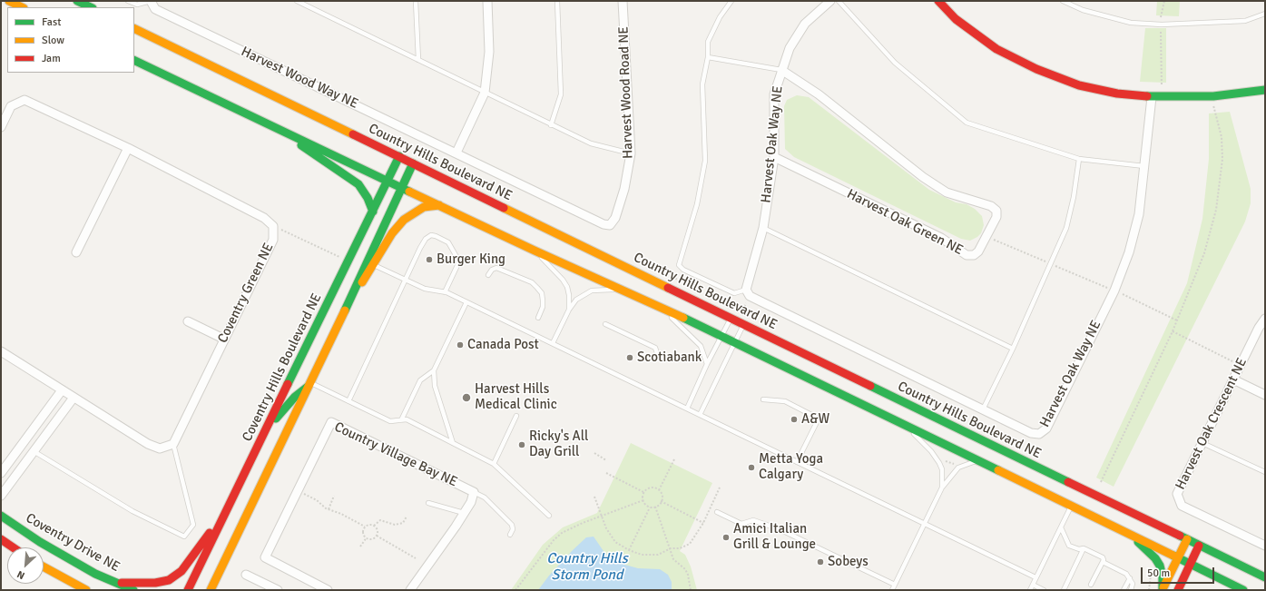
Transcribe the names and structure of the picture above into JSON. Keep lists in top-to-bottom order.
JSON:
{
  "streets": {
    "main road": ["Country Hills Boulevard NE", "Coventry Hills Boulevard NE", "Coventry Drive NE"],
    "street": [
      "Harvest Wood Way NE",
      "Harvest Wood Road NE",
      "Harvest Oak Way NE",
      "Harvest Oak Green NE",
      "Coventry Green NE",
      "Harvest Oak Crescent NE",
      "Country Village Bay NE"
    ]
  },
  "crossings": [
    ["Harvest Wood Way NE", "Harvest Wood Road NE"],
    ["Harvest Oak Way NE", "Harvest Oak Green NE"],
    ["Country Hills Boulevard NE", "Coventry Hills Boulevard NE"]
  ],
  "water": ["Country Hills Storm Pond"],
  "places": [
    "Burger King",
    "Canada Post",
    "Scotiabank",
    "Harvest Hills Medical Clinic",
    "A&W",
    "Ricky's All Day Grill",
    "Metta Yoga Calgary",
    "Amici Italian Grill & Lounge",
    "Sobeys"
  ],
  "legend": ["Fast", "Slow", "Jam"],
  "scale_bar": "50 m",
  "north": "bottom left"
}
